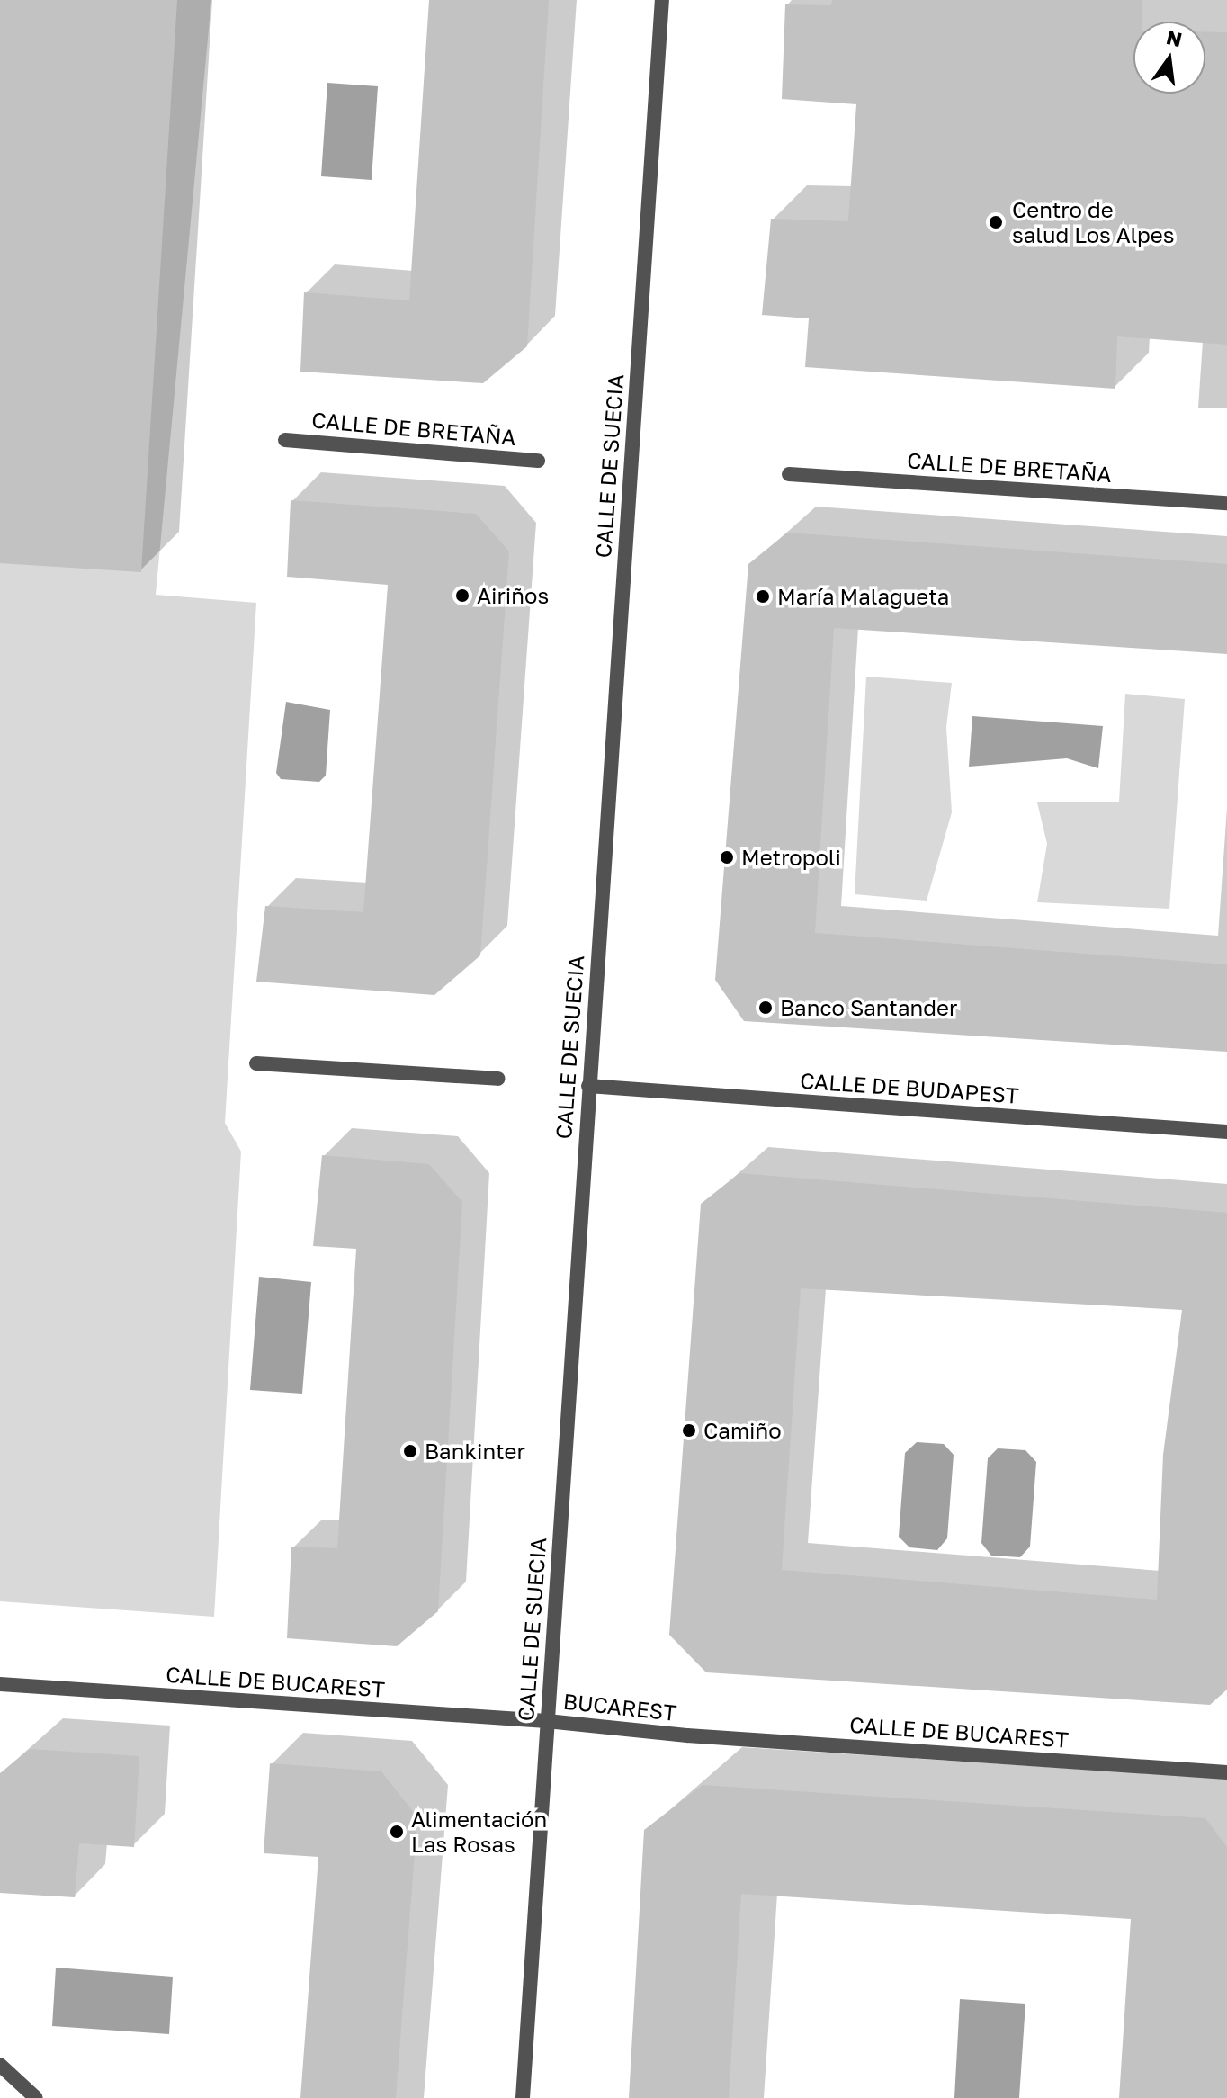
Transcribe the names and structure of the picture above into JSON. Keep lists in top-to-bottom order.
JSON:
{
  "streets": {
    "street": [
      "CALLE DE BRETAÑA",
      "CALLE DE SUECIA",
      "CALLE DE BUDAPEST",
      "CALLE DE BUCAREST",
      "BUCAREST"
    ]
  },
  "crossings": [
    ["CALLE DE SUECIA", "CALLE DE BUDAPEST"],
    ["CALLE DE SUECIA", "CALLE DE BUCAREST"],
    ["CALLE DE SUECIA", "BUCAREST"],
    ["CALLE DE BUCAREST", "BUCAREST"]
  ],
  "places": [
    "Centro de salud Los Alpes",
    "Airiños",
    "María Malagueta",
    "Metropoli",
    "Banco Santander",
    "Camiño",
    "Bankinter",
    "Alimentación Las Rosas"
  ],
  "north": "top"
}
